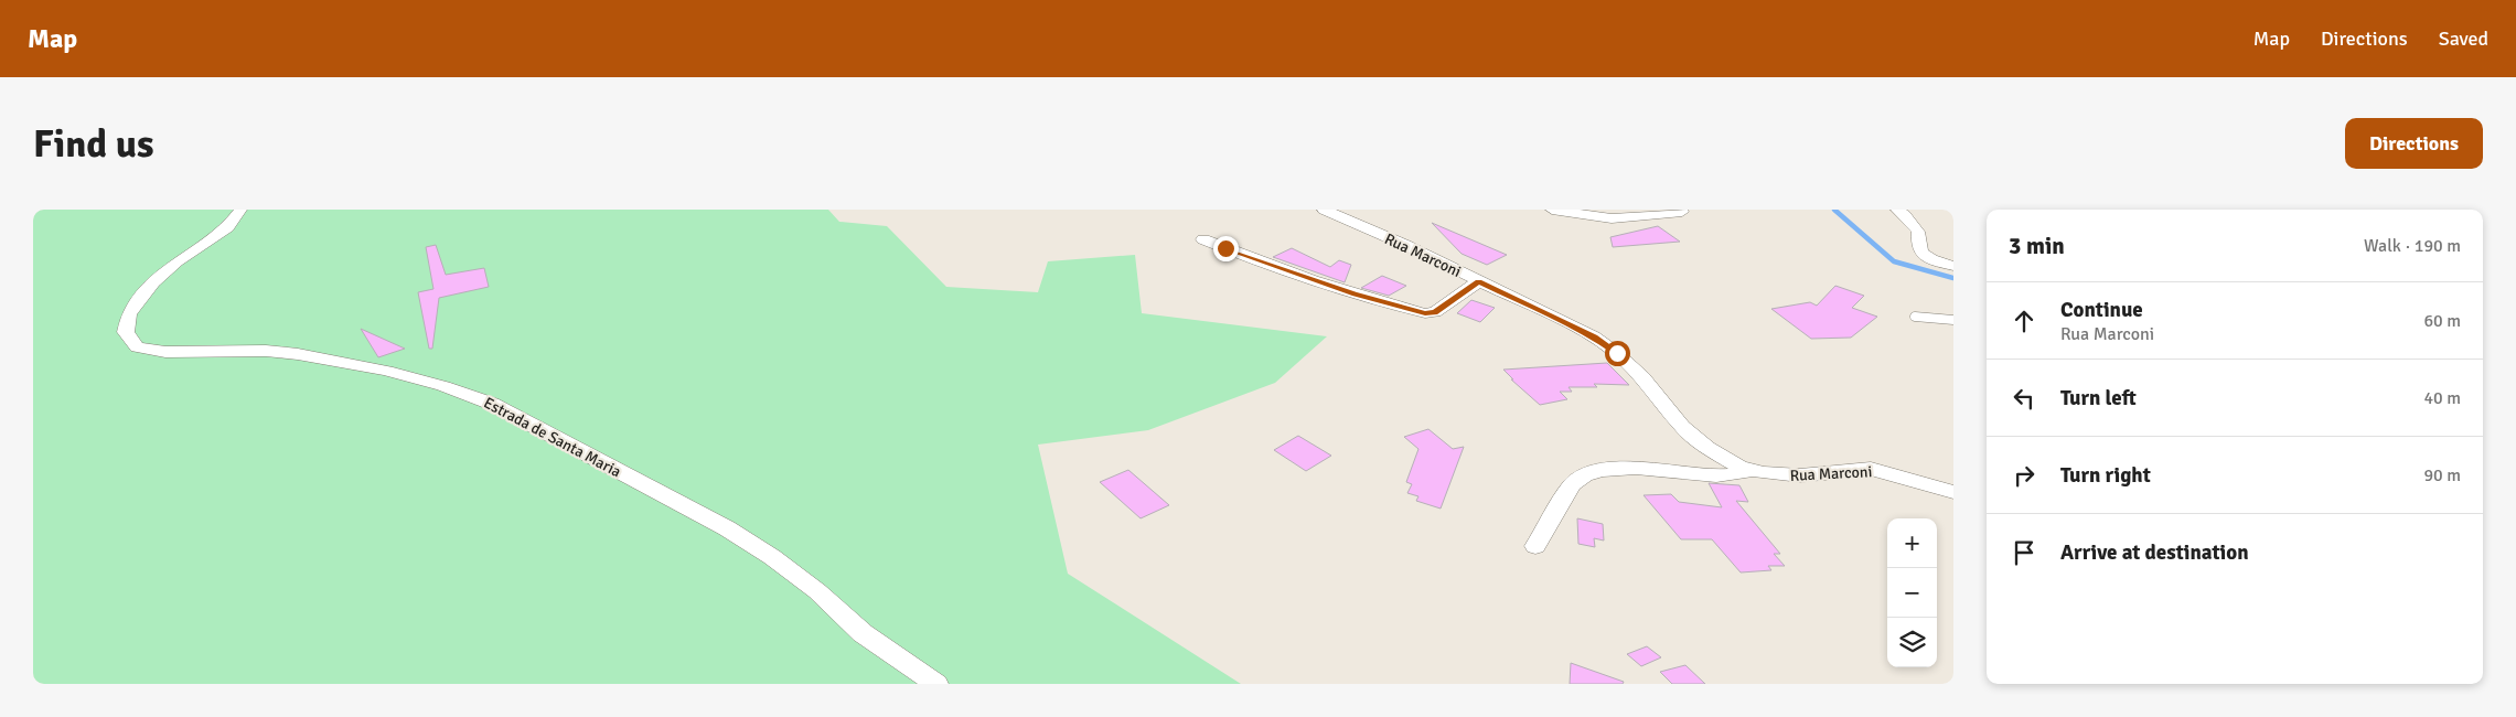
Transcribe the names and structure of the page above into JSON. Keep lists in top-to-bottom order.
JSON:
{
  "streets": {
    "street": ["Rua Marconi", "Estrada de Santa Maria"]
  },
  "page": {
    "header": "Map",
    "nav": ["Map", "Directions", "Saved"],
    "buttons": "Directions",
    "title": "Find us",
    "heading": ["3 min", "Walk · 190 m"],
    "list": [
      ["Continue", "Rua Marconi", "60 m"],
      ["Turn left", "40 m"],
      ["Turn right", "90 m"],
      "Arrive at destination"
    ],
    "map_buttons": ["+", "−"]
  }
}
